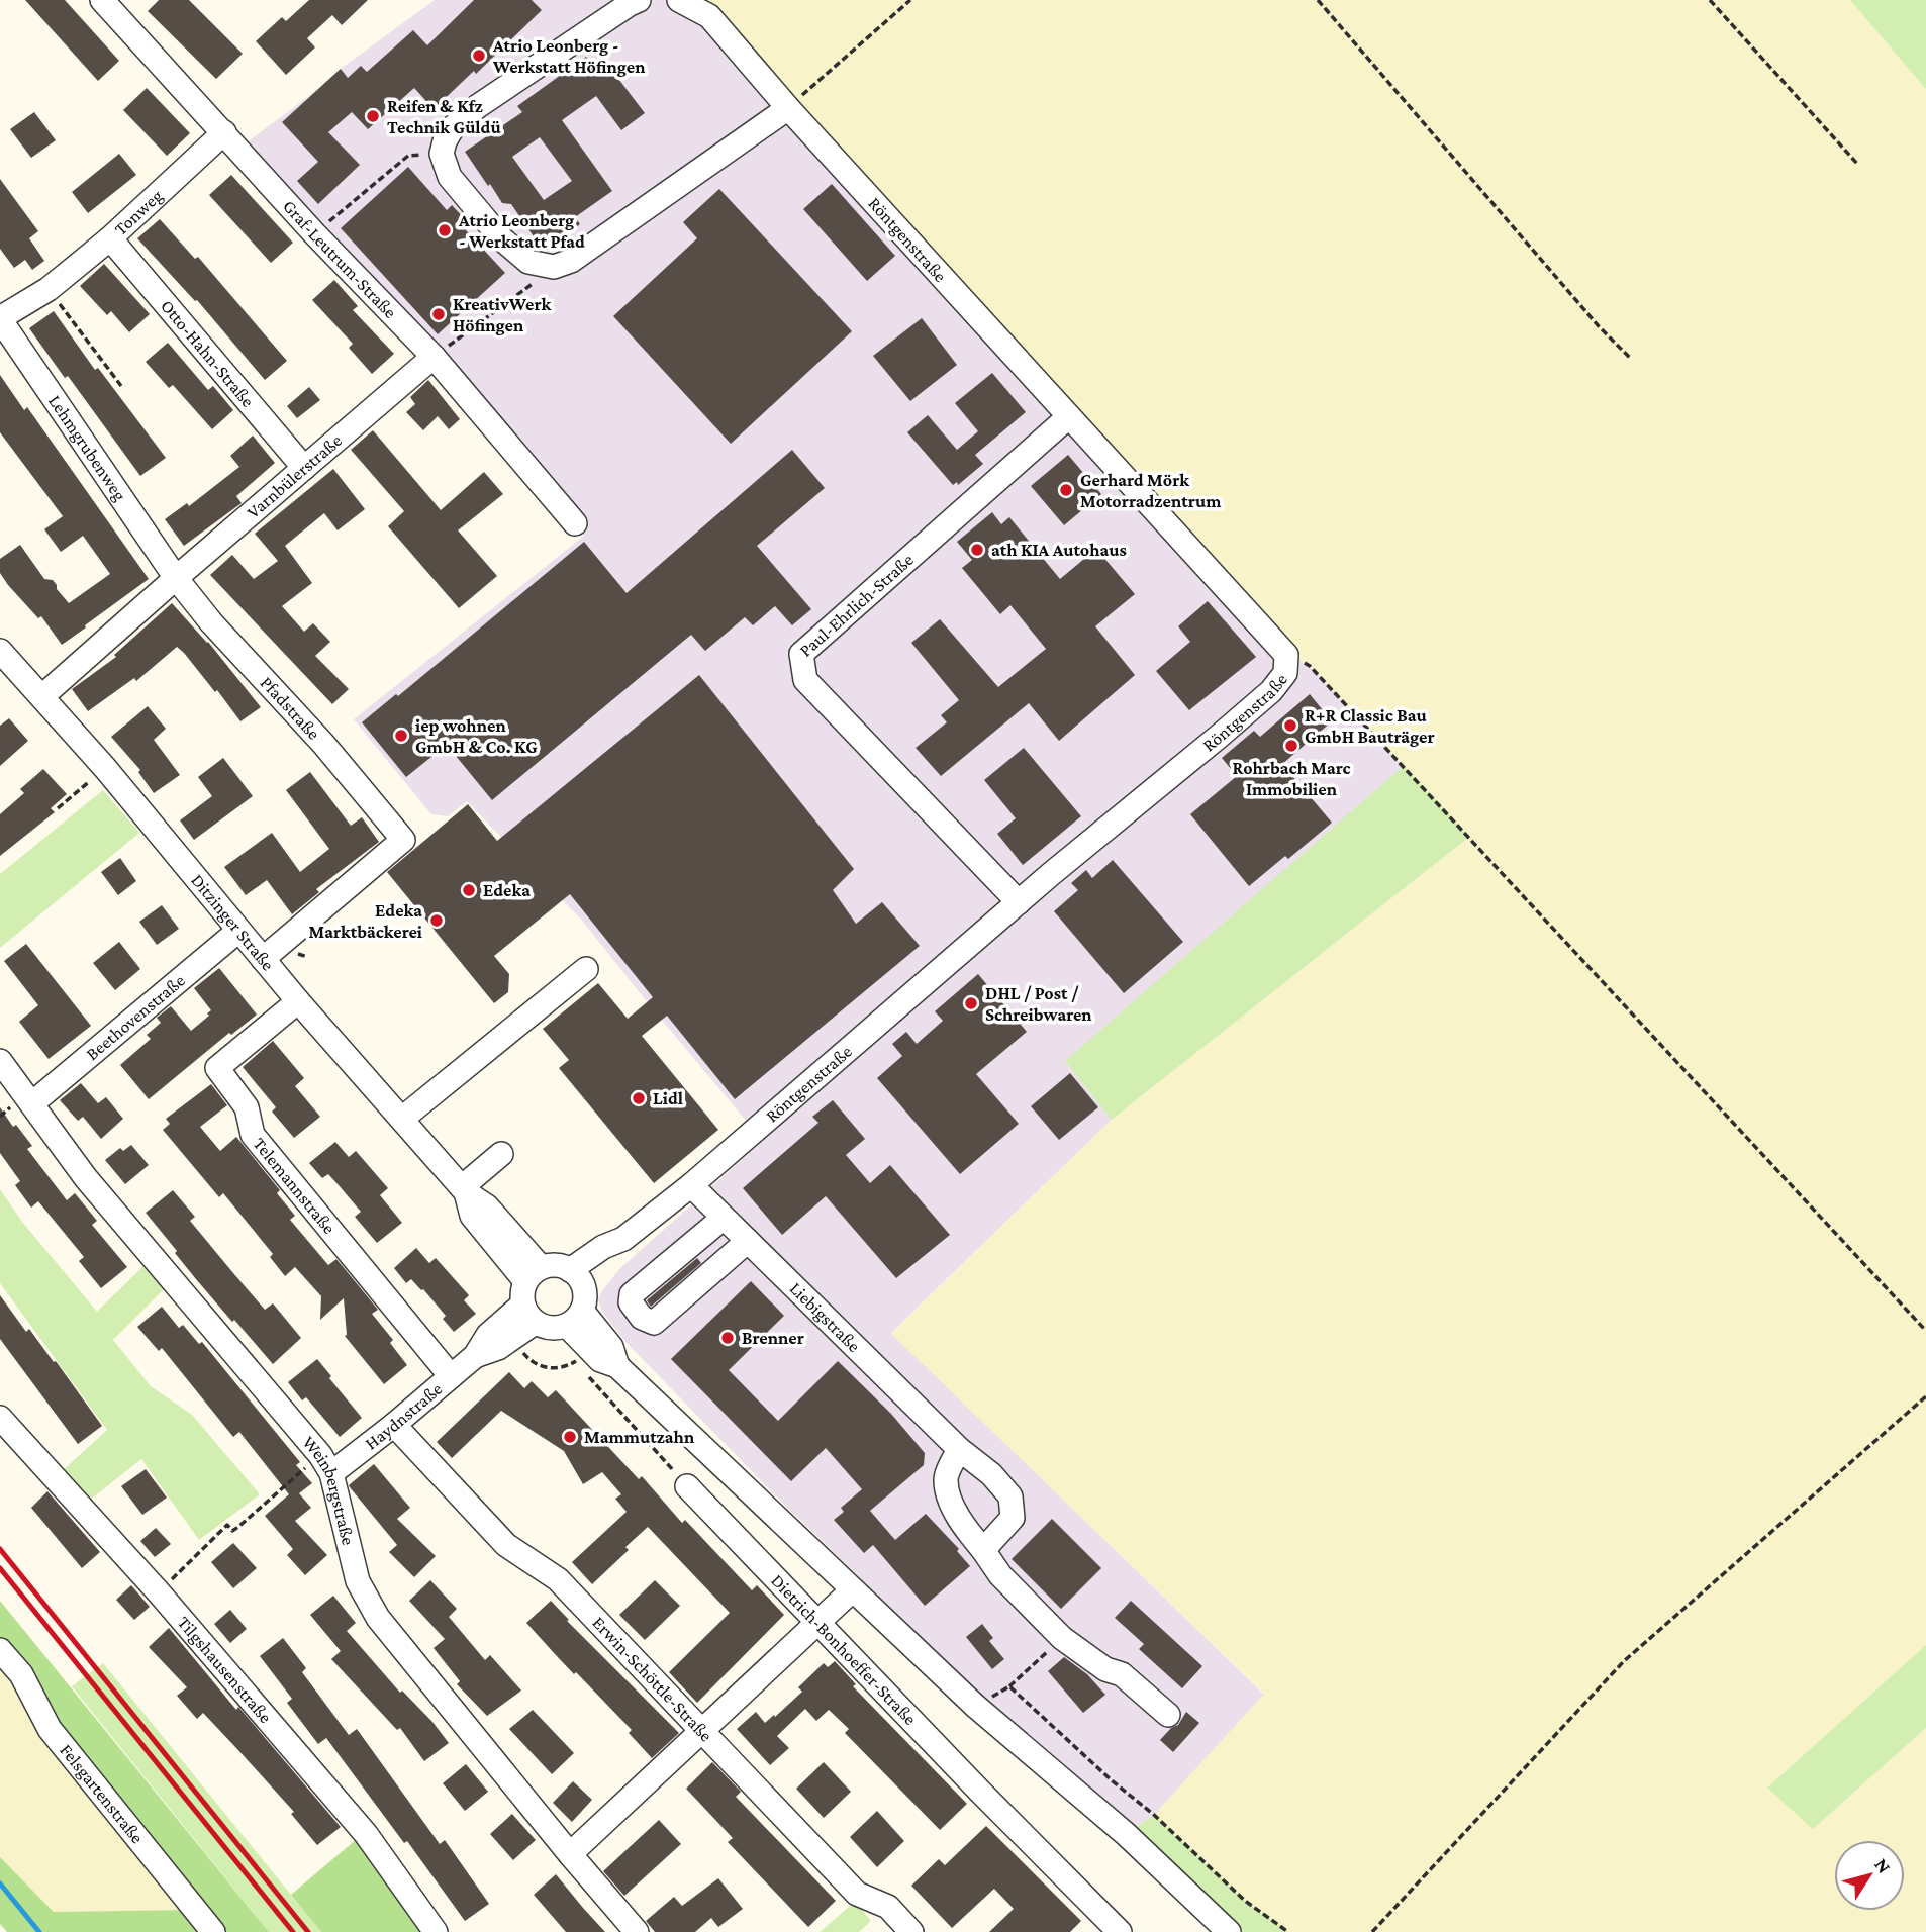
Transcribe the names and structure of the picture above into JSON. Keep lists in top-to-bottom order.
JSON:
{
  "streets": {
    "street": [
      "Tonweg",
      "Röntgenstraße",
      "Graf-Leutrum-Straße",
      "Otto-Hahn-Straße",
      "Lehmgrubenweg",
      "Varnbülerstraße",
      "Paul-Ehrlich-Straße",
      "Pfadstraße",
      "Ditzinger Straße",
      "Beethovenstraße",
      "Telemannstraße",
      "Liebigstraße",
      "Haydnstraße",
      "Weinbergstraße",
      "Dietrich-Bonhoeffer-Straße",
      "Tilgshausenstraße",
      "Erwin-Schöttle-Straße",
      "Felsgartenstraße"
    ]
  },
  "crossings": [
    ["Tonweg", "Graf-Leutrum-Straße"],
    ["Tonweg", "Otto-Hahn-Straße"],
    ["Tonweg", "Lehmgrubenweg"],
    ["Röntgenstraße", "Paul-Ehrlich-Straße"],
    ["Röntgenstraße", "Ditzinger Straße"],
    ["Röntgenstraße", "Liebigstraße"],
    ["Röntgenstraße", "Haydnstraße"],
    ["Graf-Leutrum-Straße", "Varnbülerstraße"],
    ["Otto-Hahn-Straße", "Varnbülerstraße"],
    ["Lehmgrubenweg", "Varnbülerstraße"],
    ["Lehmgrubenweg", "Pfadstraße"],
    ["Varnbülerstraße", "Pfadstraße"],
    ["Varnbülerstraße", "Ditzinger Straße"],
    ["Pfadstraße", "Ditzinger Straße"],
    ["Ditzinger Straße", "Beethovenstraße"],
    ["Ditzinger Straße", "Telemannstraße"],
    ["Ditzinger Straße", "Haydnstraße"],
    ["Beethovenstraße", "Weinbergstraße"],
    ["Telemannstraße", "Haydnstraße"],
    ["Haydnstraße", "Weinbergstraße"],
    ["Haydnstraße", "Erwin-Schöttle-Straße"]
  ],
  "places": [
    "Atrio Leonberg - Werkstatt Höfingen",
    "Reifen & Kfz Technik Güldü",
    "Atrio Leonberg - Werkstatt Pfad",
    "KreativWerk Höfingen",
    "Gerhard Mörk Motorradzentrum",
    "ath KIA Autohaus",
    "R+R Classic Bau GmbH Bauträger",
    "iep wohnen GmbH & Co. KG",
    "Rohrbach Marc Immobilien",
    "Edeka",
    "Edeka Marktbäckerei",
    "DHL / Post / Schreibwaren",
    "Lidl",
    "Brenner",
    "Mammutzahn"
  ],
  "north": "top right"
}
